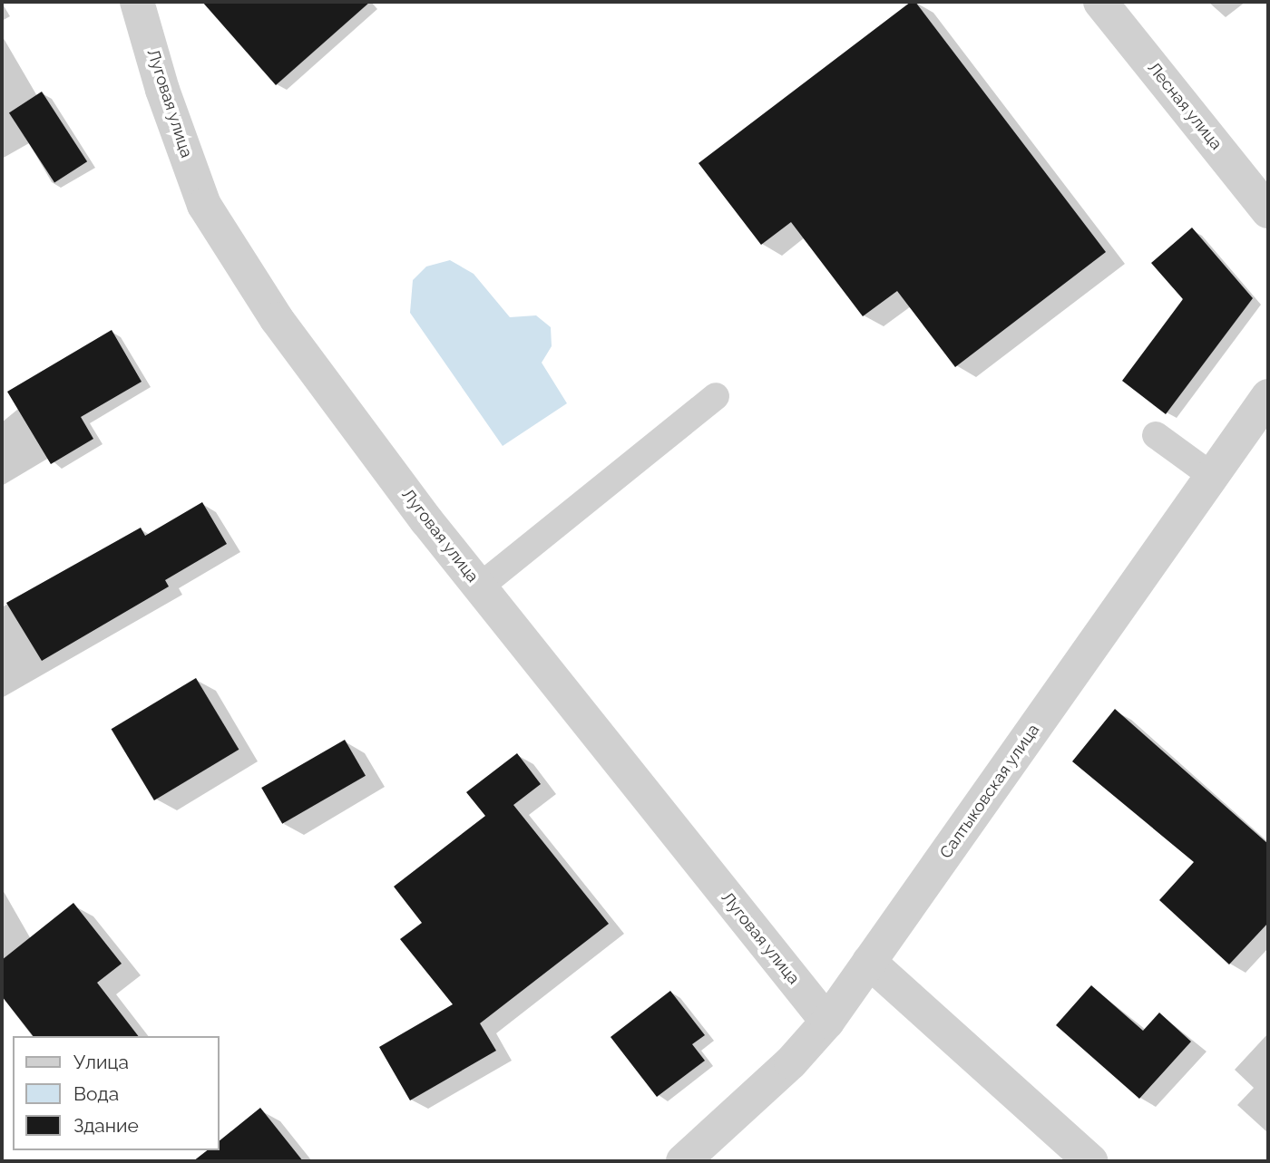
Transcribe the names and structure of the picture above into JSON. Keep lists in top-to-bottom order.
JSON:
{
  "streets": {
    "street": ["Луговая улица", "Лесная улица", "Салтыковская улица"]
  },
  "crossings": [
    ["Луговая улица", "Салтыковская улица"]
  ],
  "legend": ["Улица", "Вода", "Здание"]
}
